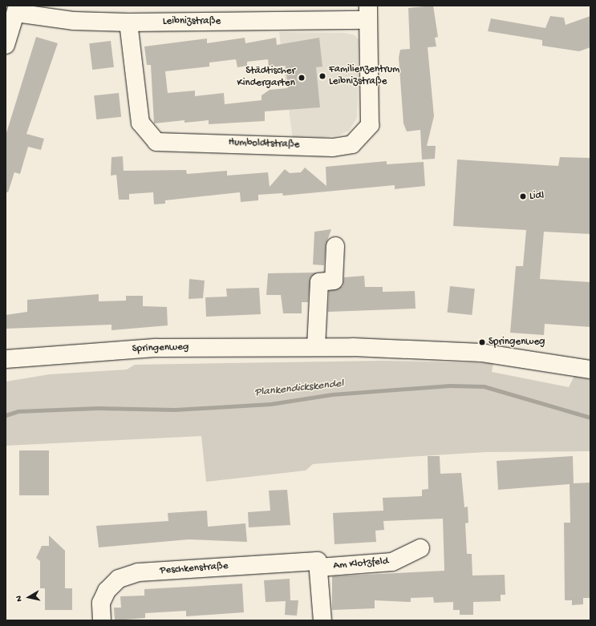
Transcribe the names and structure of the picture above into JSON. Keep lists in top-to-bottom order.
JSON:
{
  "streets": {
    "street": [
      "Leibnizstraße",
      "Humboldtstraße",
      "Springenweg",
      "Am Klotzfeld",
      "Peschkenstraße"
    ]
  },
  "crossings": [
    ["Leibnizstraße", "Humboldtstraße"],
    ["Am Klotzfeld", "Peschkenstraße"]
  ],
  "water": ["Plankendickskendel"],
  "places": [
    "Familienzentrum Leibnizstraße",
    "Städtischer Kindergarten",
    "Lidl",
    "Springenweg"
  ],
  "north": "left"
}
